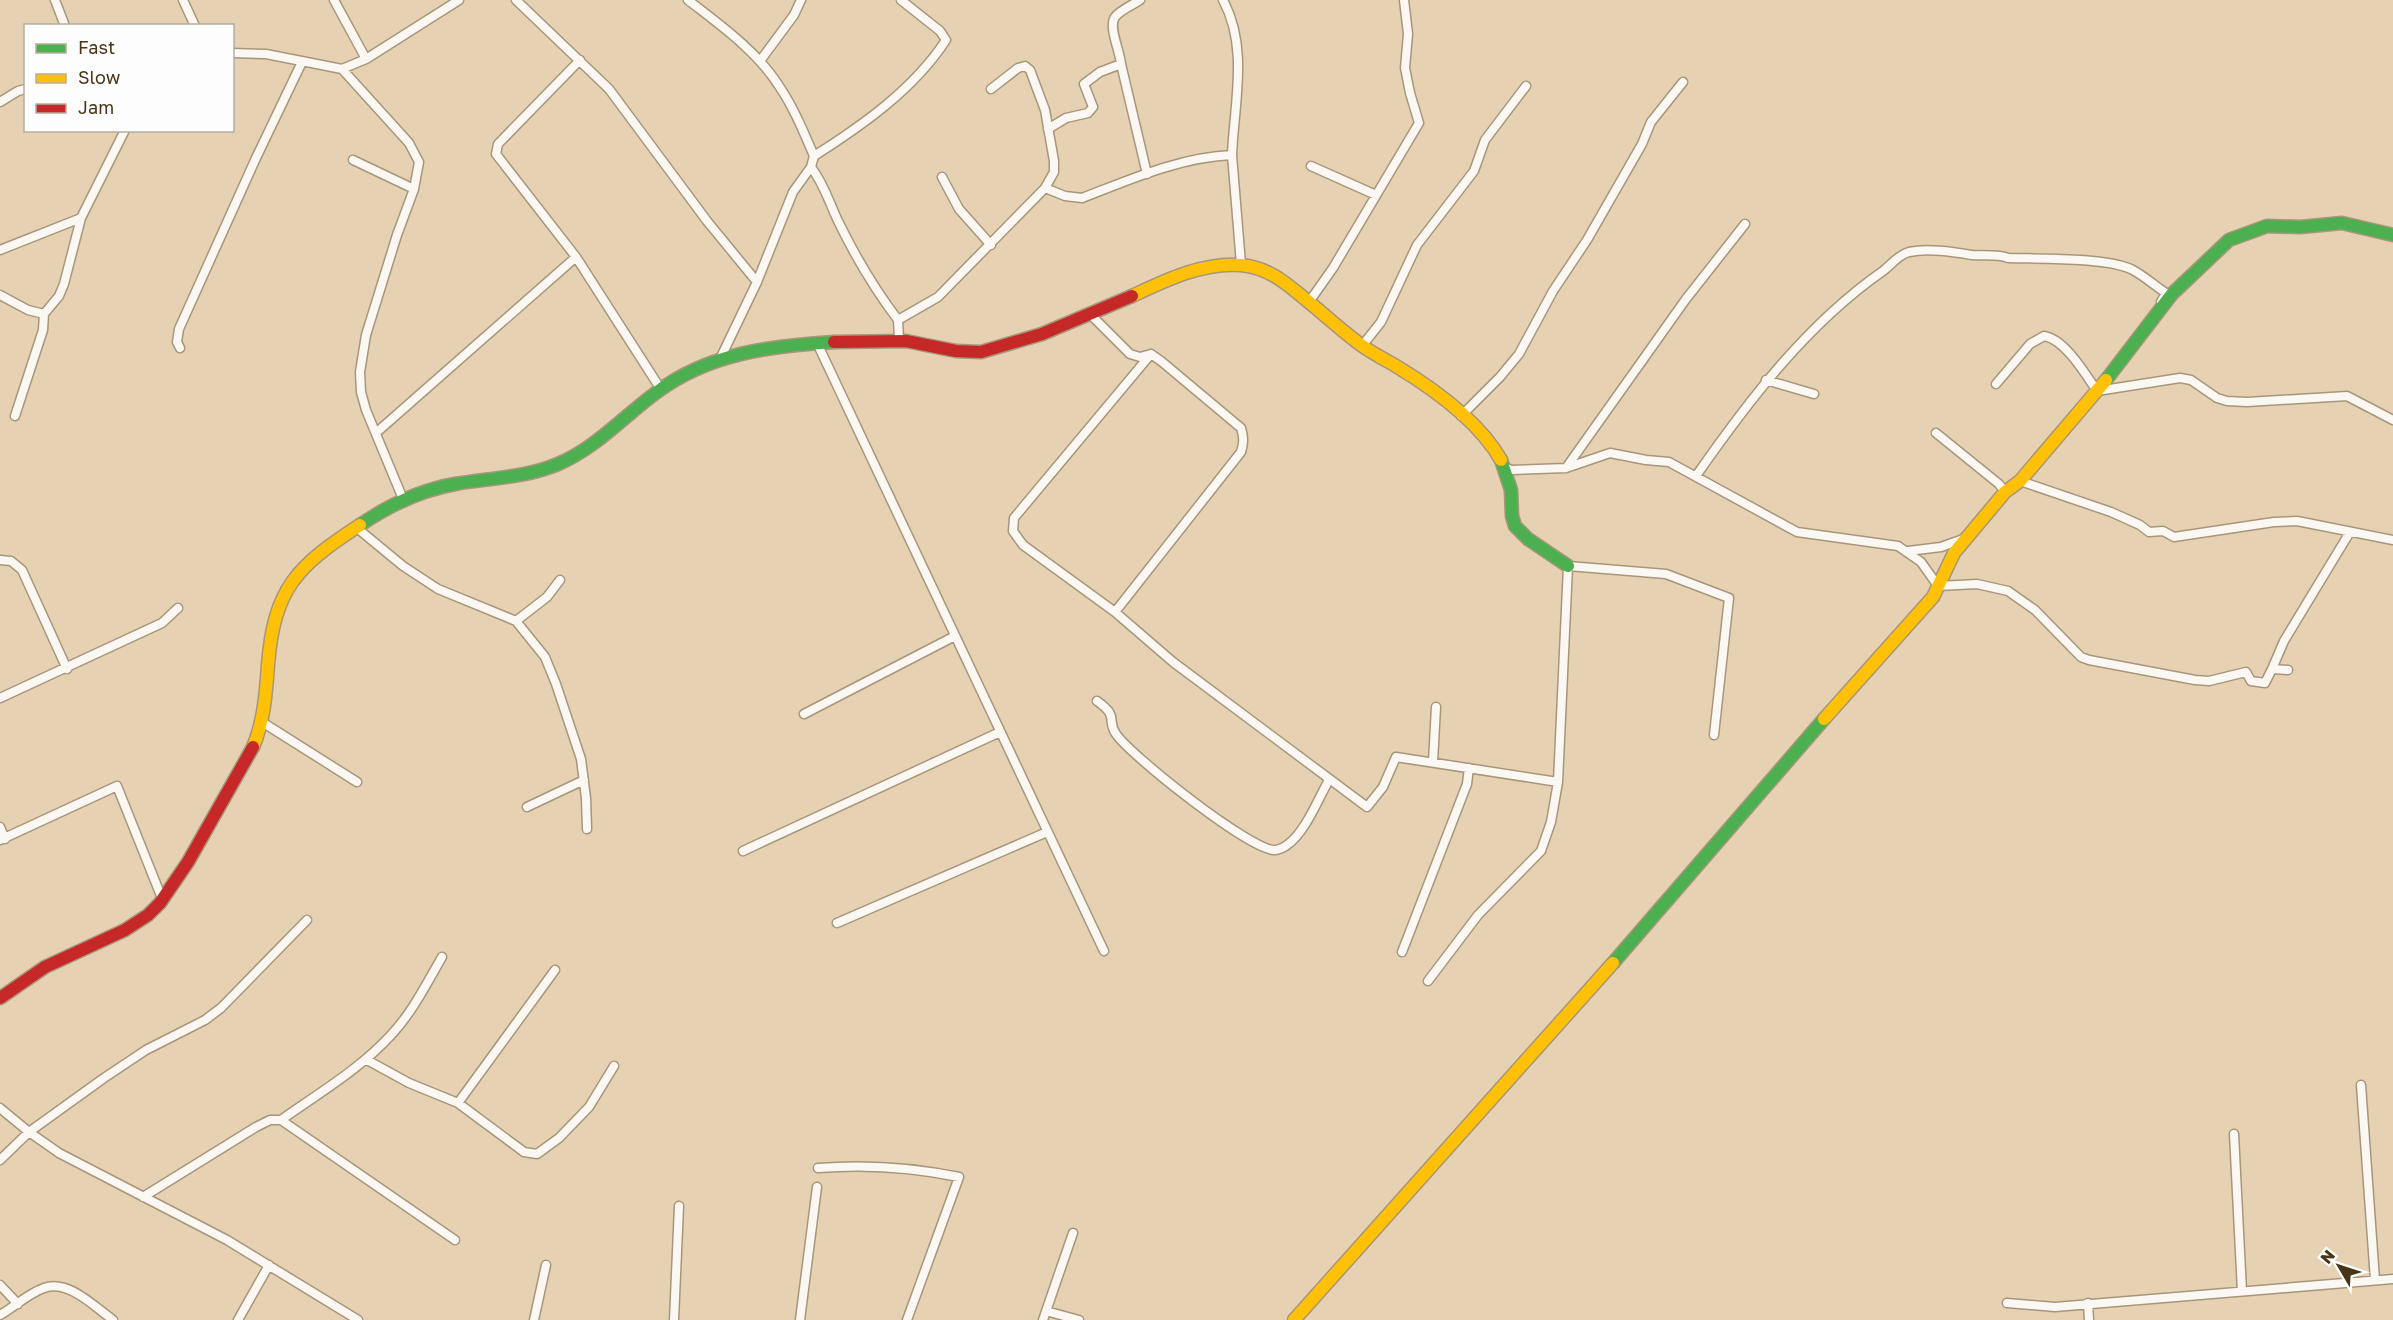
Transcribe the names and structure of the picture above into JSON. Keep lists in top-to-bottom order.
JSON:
{
  "legend": ["Fast", "Slow", "Jam"],
  "north": "top left"
}
